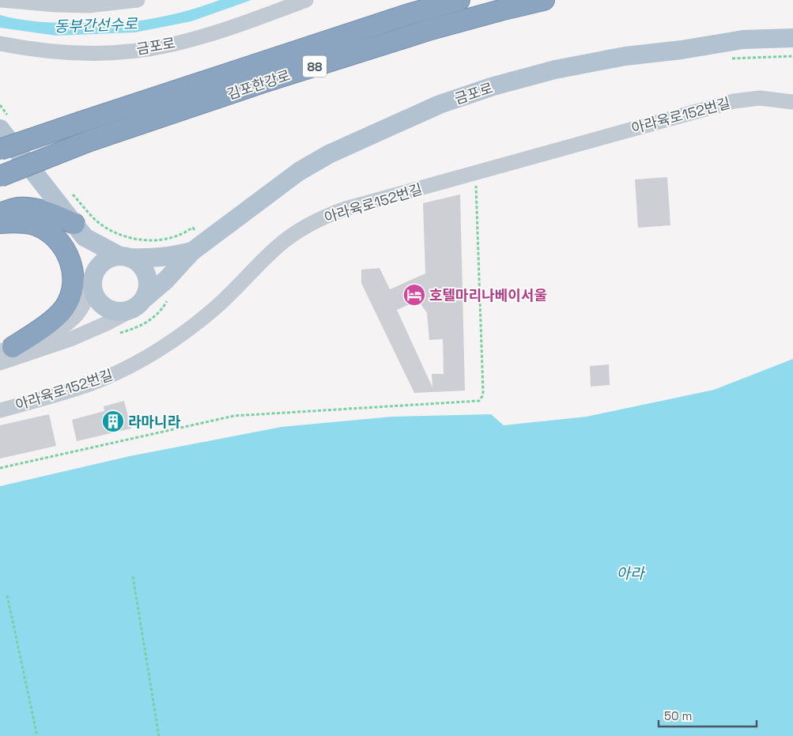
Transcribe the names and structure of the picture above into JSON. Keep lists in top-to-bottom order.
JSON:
{
  "streets": {
    "highway": ["88", "김포한강로"],
    "main road": ["금포로"],
    "street": ["아라육로152번길"]
  },
  "water": ["동부간선수로", "아라"],
  "places": {
    "hotel": ["호텔마리나베이서울"],
    "building": ["라마니라"]
  },
  "scale_bar": "50 m"
}
